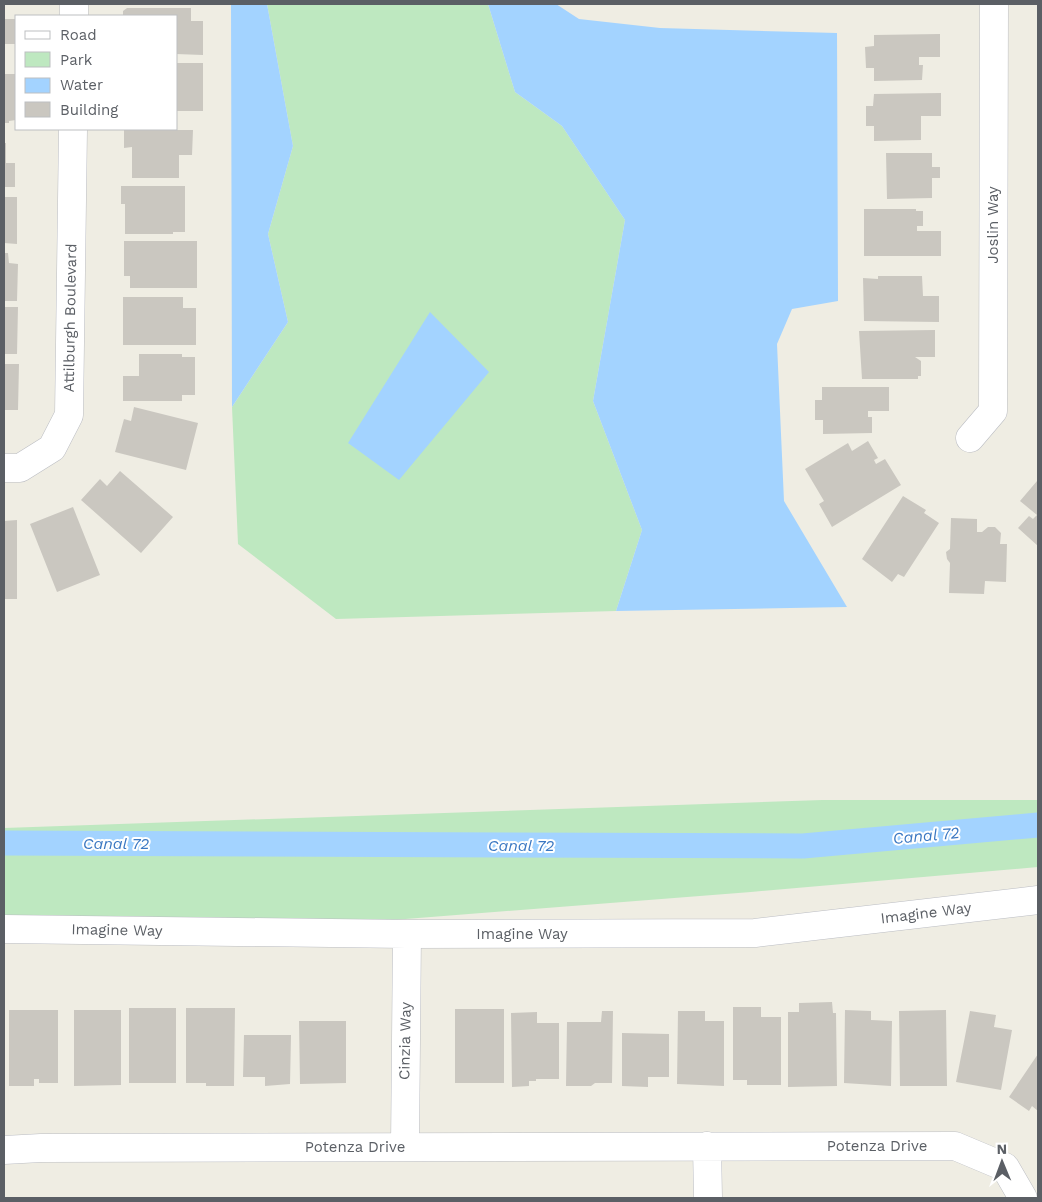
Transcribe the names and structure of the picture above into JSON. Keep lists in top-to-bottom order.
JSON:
{
  "streets": {
    "street": [
      "Joslin Way",
      "Attilburgh Boulevard",
      "Imagine Way",
      "Cinzia Way",
      "Potenza Drive"
    ]
  },
  "crossings": [
    ["Imagine Way", "Cinzia Way"],
    ["Cinzia Way", "Potenza Drive"]
  ],
  "water": ["Canal 72"],
  "legend": [
    "Road",
    "Park",
    "Water",
    "Building"
  ],
  "north": "top"
}
